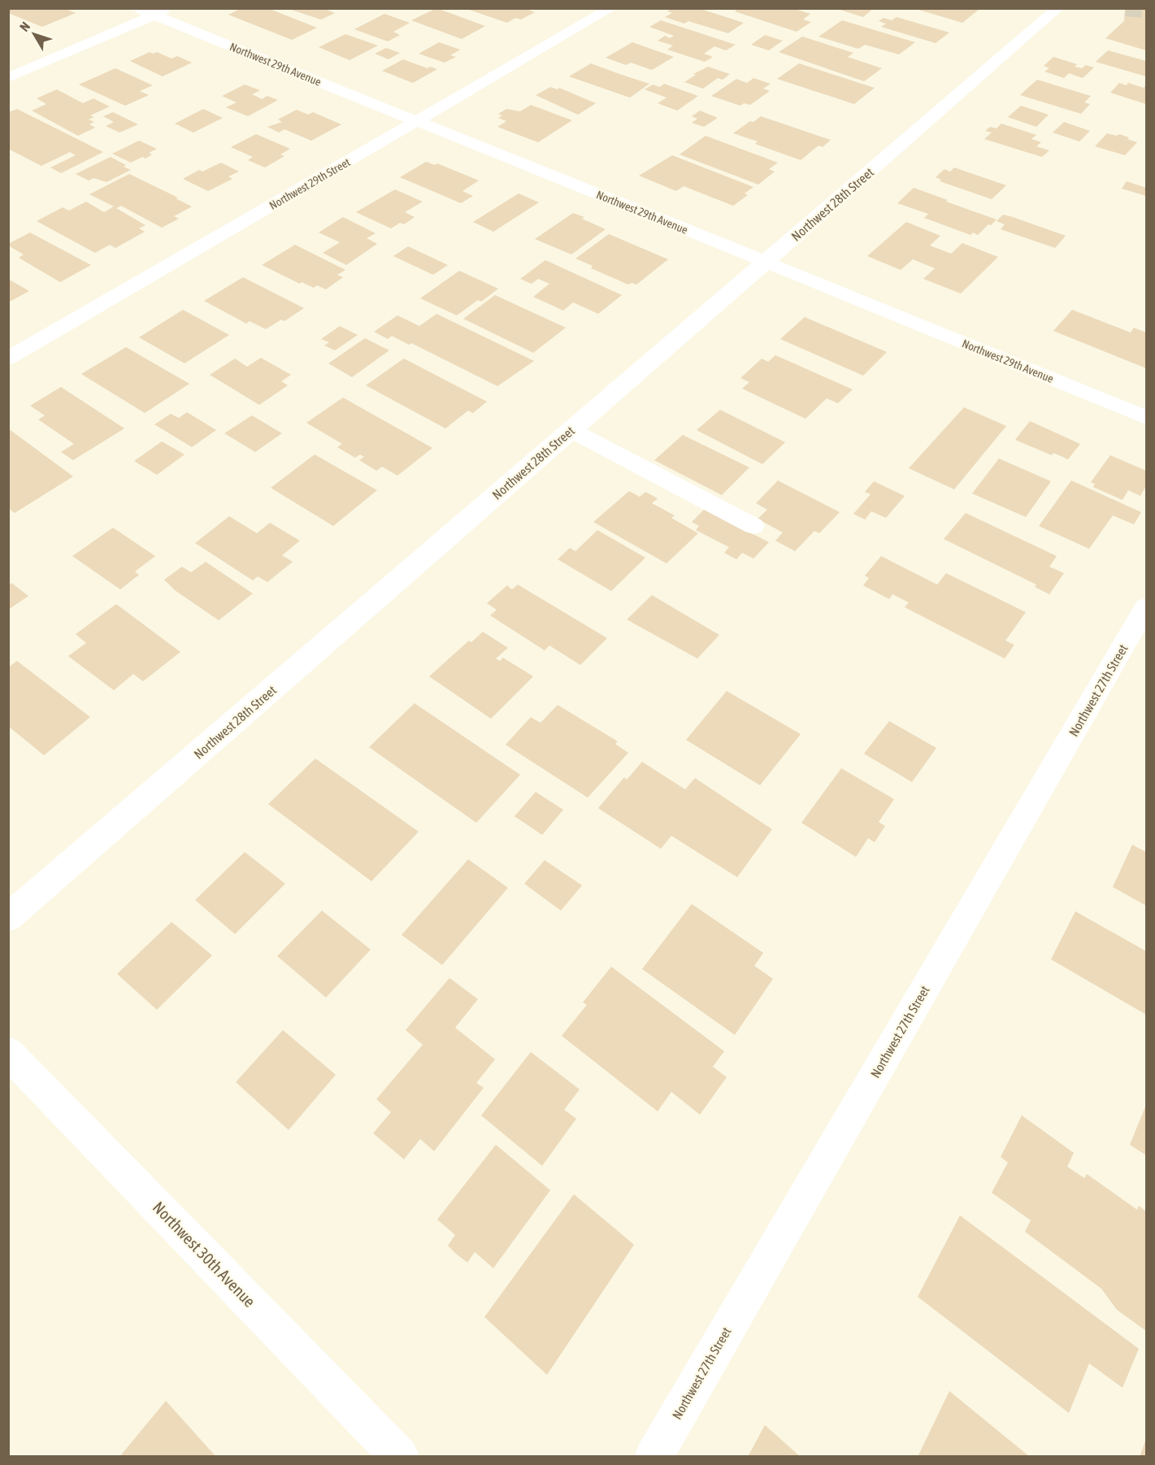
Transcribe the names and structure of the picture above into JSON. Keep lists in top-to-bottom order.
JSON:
{
  "streets": {
    "street": [
      "Northwest 29th Avenue",
      "Northwest 29th Street",
      "Northwest 28th Street",
      "Northwest 27th Street",
      "Northwest 30th Avenue"
    ]
  },
  "crossings": [
    ["Northwest 29th Avenue", "Northwest 29th Street"],
    ["Northwest 29th Avenue", "Northwest 28th Street"]
  ],
  "north": "top left"
}
